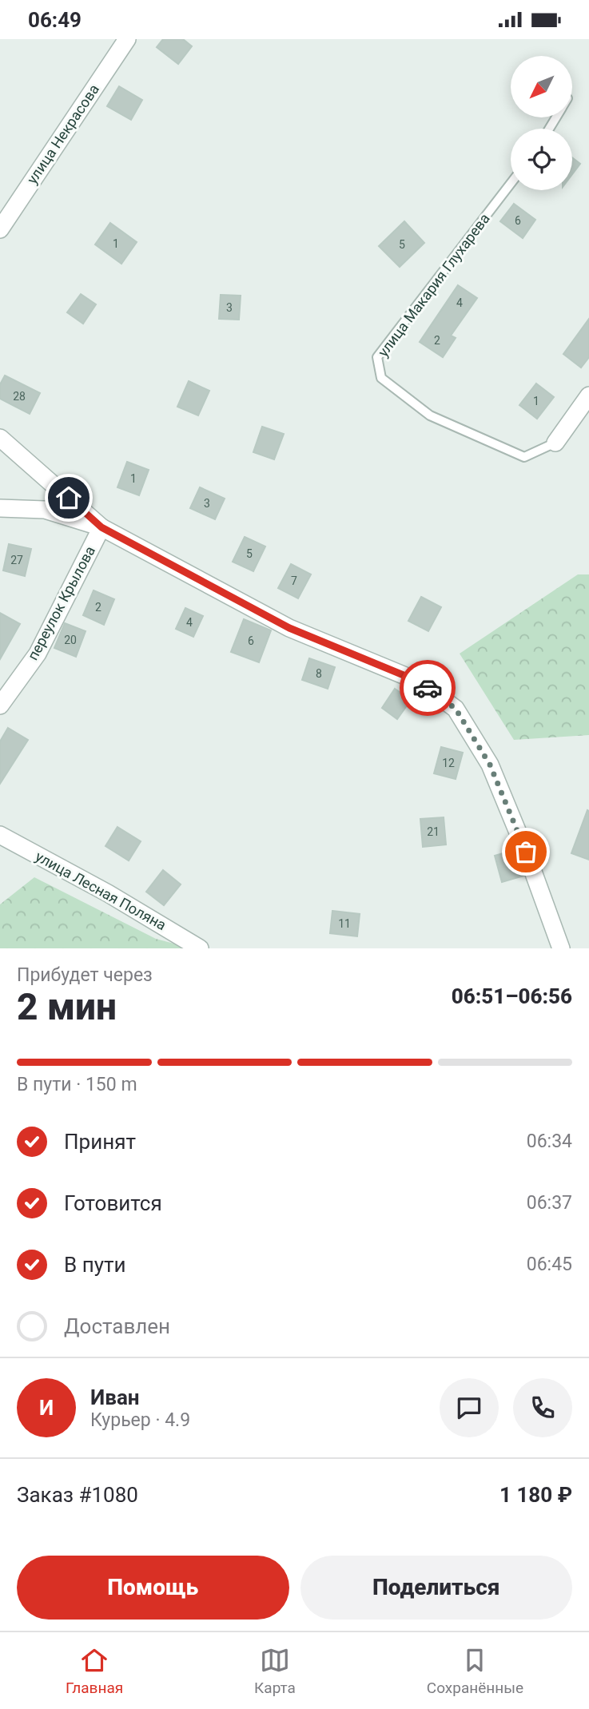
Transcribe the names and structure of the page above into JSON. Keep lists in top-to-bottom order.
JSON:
{
  "streets": {
    "street": ["улица Некрасова", "переулок Крылова", "улица Лесная Поляна"],
    "lane": ["улица Макария Глухарева"]
  },
  "house_numbers": [
    "6",
    "1",
    "5",
    "4",
    "3",
    "2",
    "28",
    "1",
    "1",
    "3",
    "5",
    "27",
    "7",
    "2",
    "4",
    "20",
    "6",
    "8",
    "12",
    "21",
    "11"
  ],
  "north": "bottom left",
  "page": {
    "status": "06:49",
    "heading": ["2 мин", "Прибудет через", "06:51–06:56"],
    "panel": [
      "Иван",
      "Курьер · 4.9",
      "Заказ #1080",
      "1 180 ₽"
    ],
    "bar": "В пути · 150 m",
    "list": [
      ["Принят", "06:34"],
      ["Готовится", "06:37"],
      ["В пути", "06:45"],
      "Доставлен"
    ],
    "round": "И",
    "buttons": ["Помощь", "Поделиться"],
    "tabs": ["Главная", "Карта", "Сохранённые"]
  }
}
